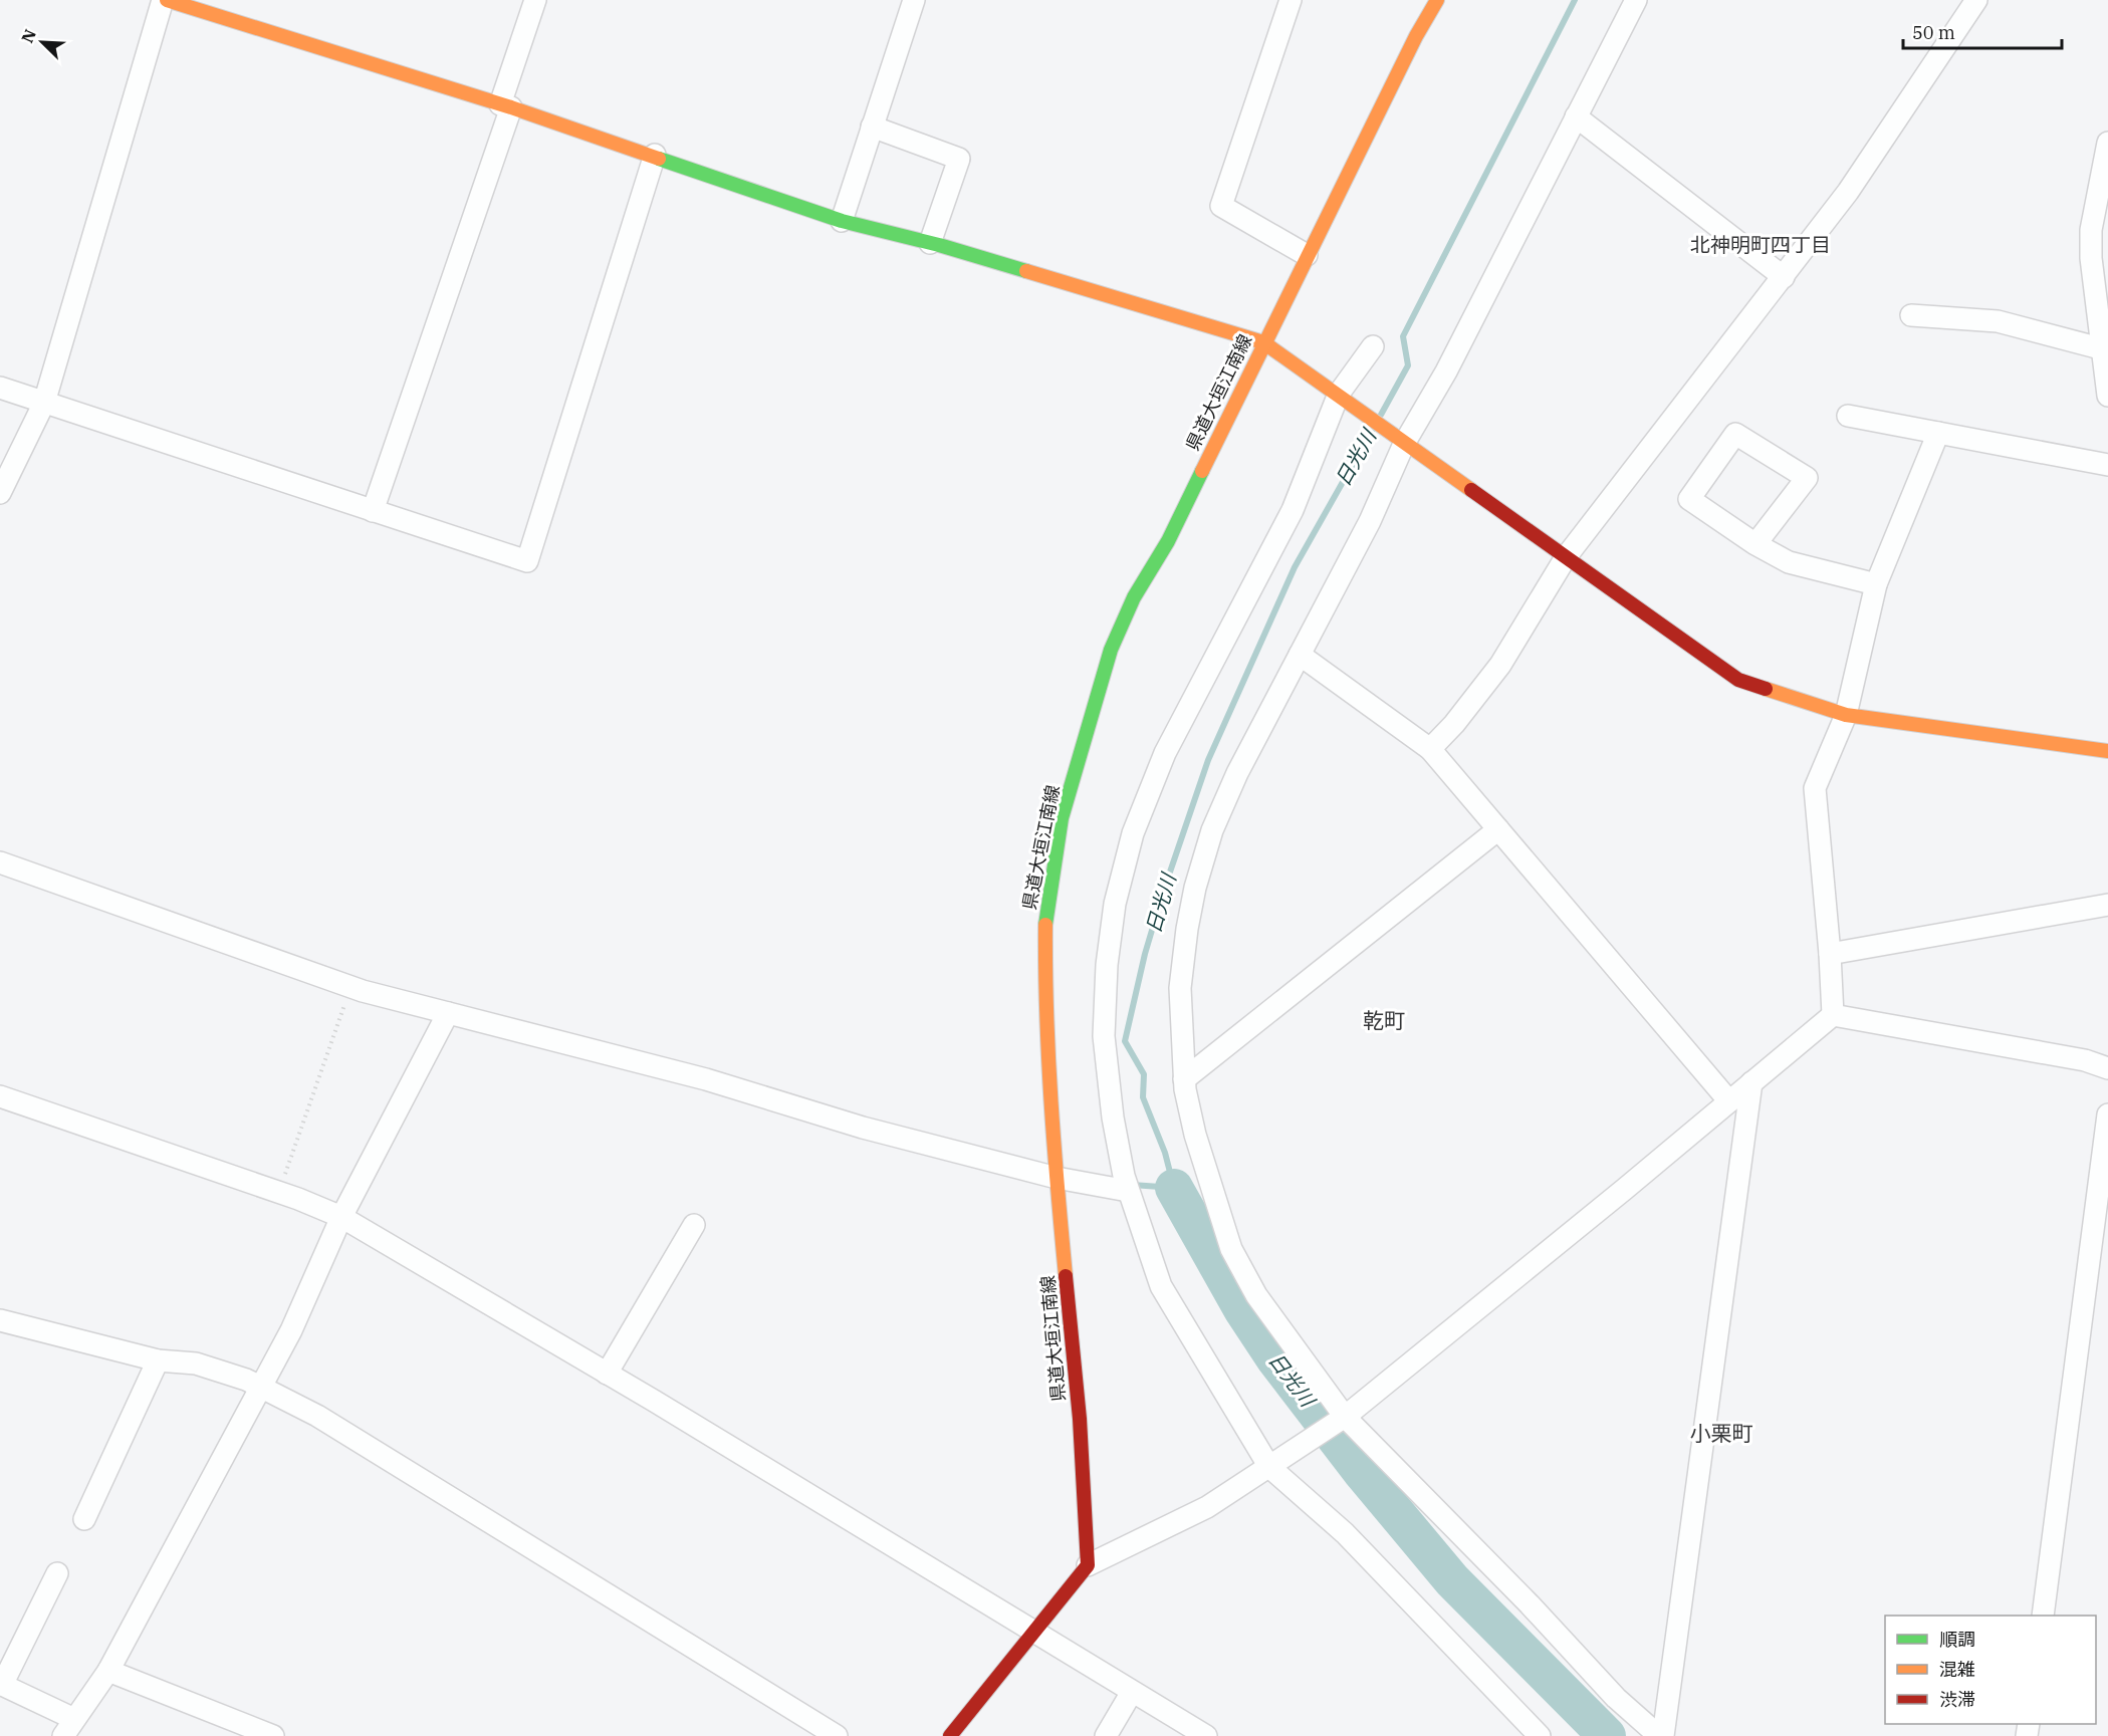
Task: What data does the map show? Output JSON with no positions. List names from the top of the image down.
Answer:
{
  "streets": {
    "street": ["県道大垣江南線"]
  },
  "districts": ["北神明町四丁目", "乾町", "小栗町"],
  "water": ["日光川"],
  "legend": ["順調", "混雑", "渋滞"],
  "scale_bar": "50 m",
  "north": "top left"
}
